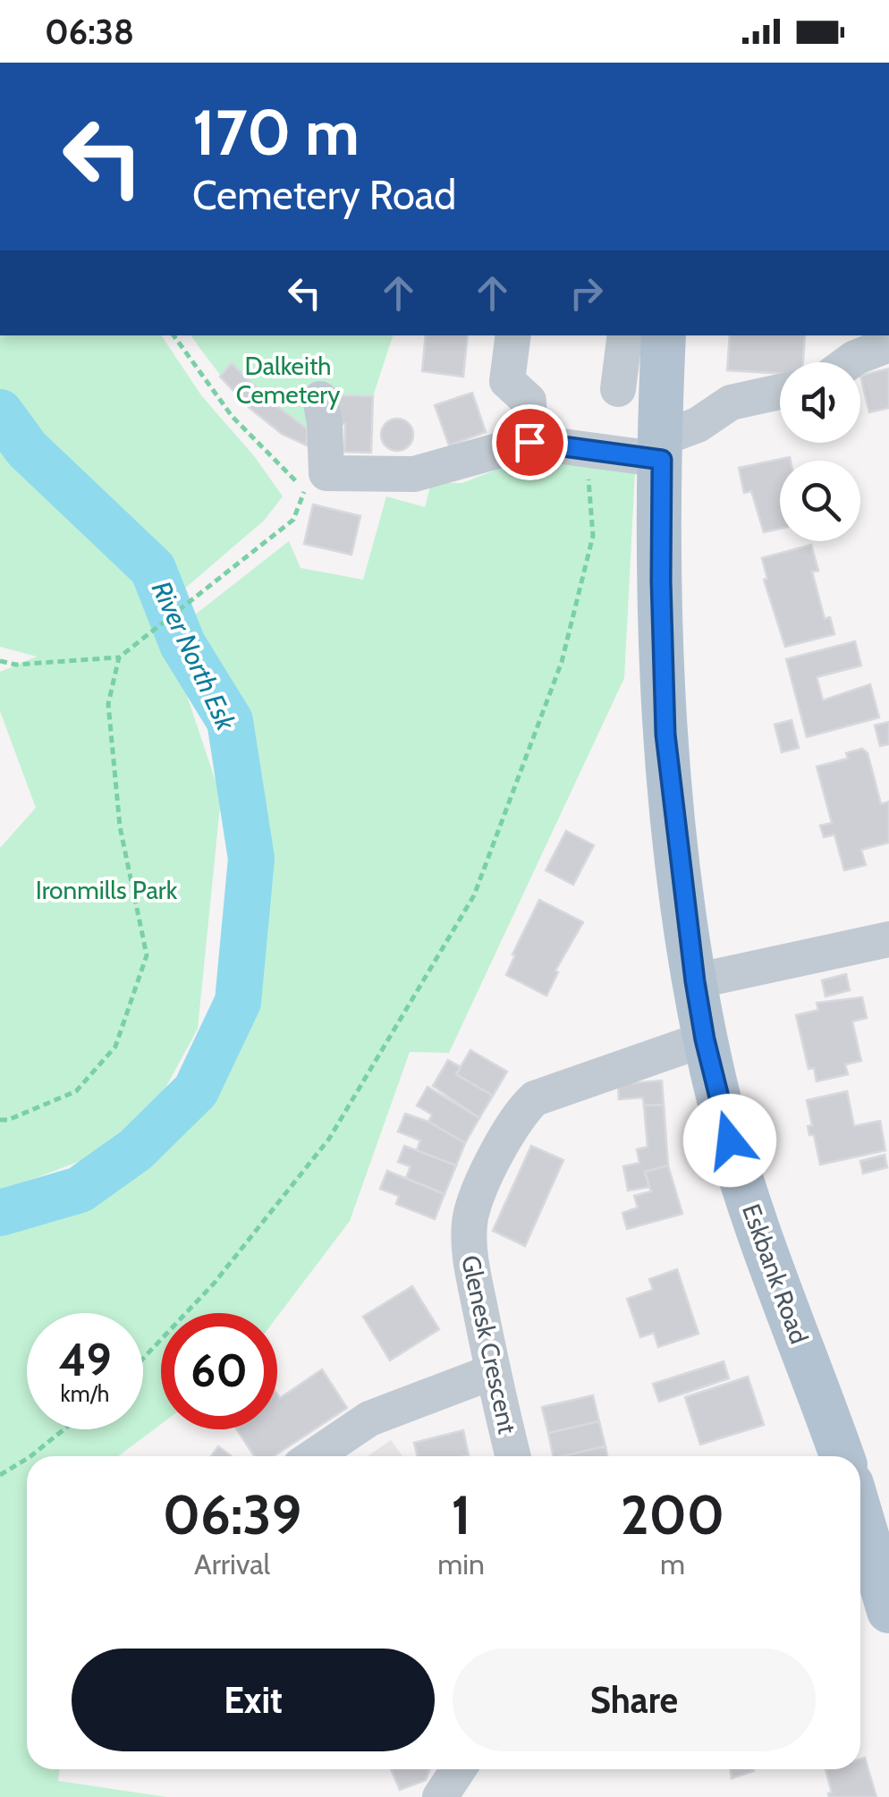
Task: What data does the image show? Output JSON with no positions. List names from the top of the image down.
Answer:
{
  "streets": {
    "main road": ["Eskbank Road"],
    "street": ["Glenesk Crescent"]
  },
  "crossings": [
    ["Eskbank Road", "Glenesk Crescent"]
  ],
  "water": ["River North Esk"],
  "parks": ["Dalkeith Cemetery", "Ironmills Park"],
  "page": {
    "status": "06:38",
    "turn": ["170 m", "Cemetery Road"],
    "speed": "49 km/h",
    "limit": "60",
    "eta": [
      "06:39",
      "Arrival",
      "1",
      "min",
      "200",
      "m"
    ],
    "buttons": ["Exit", "Share"]
  }
}
